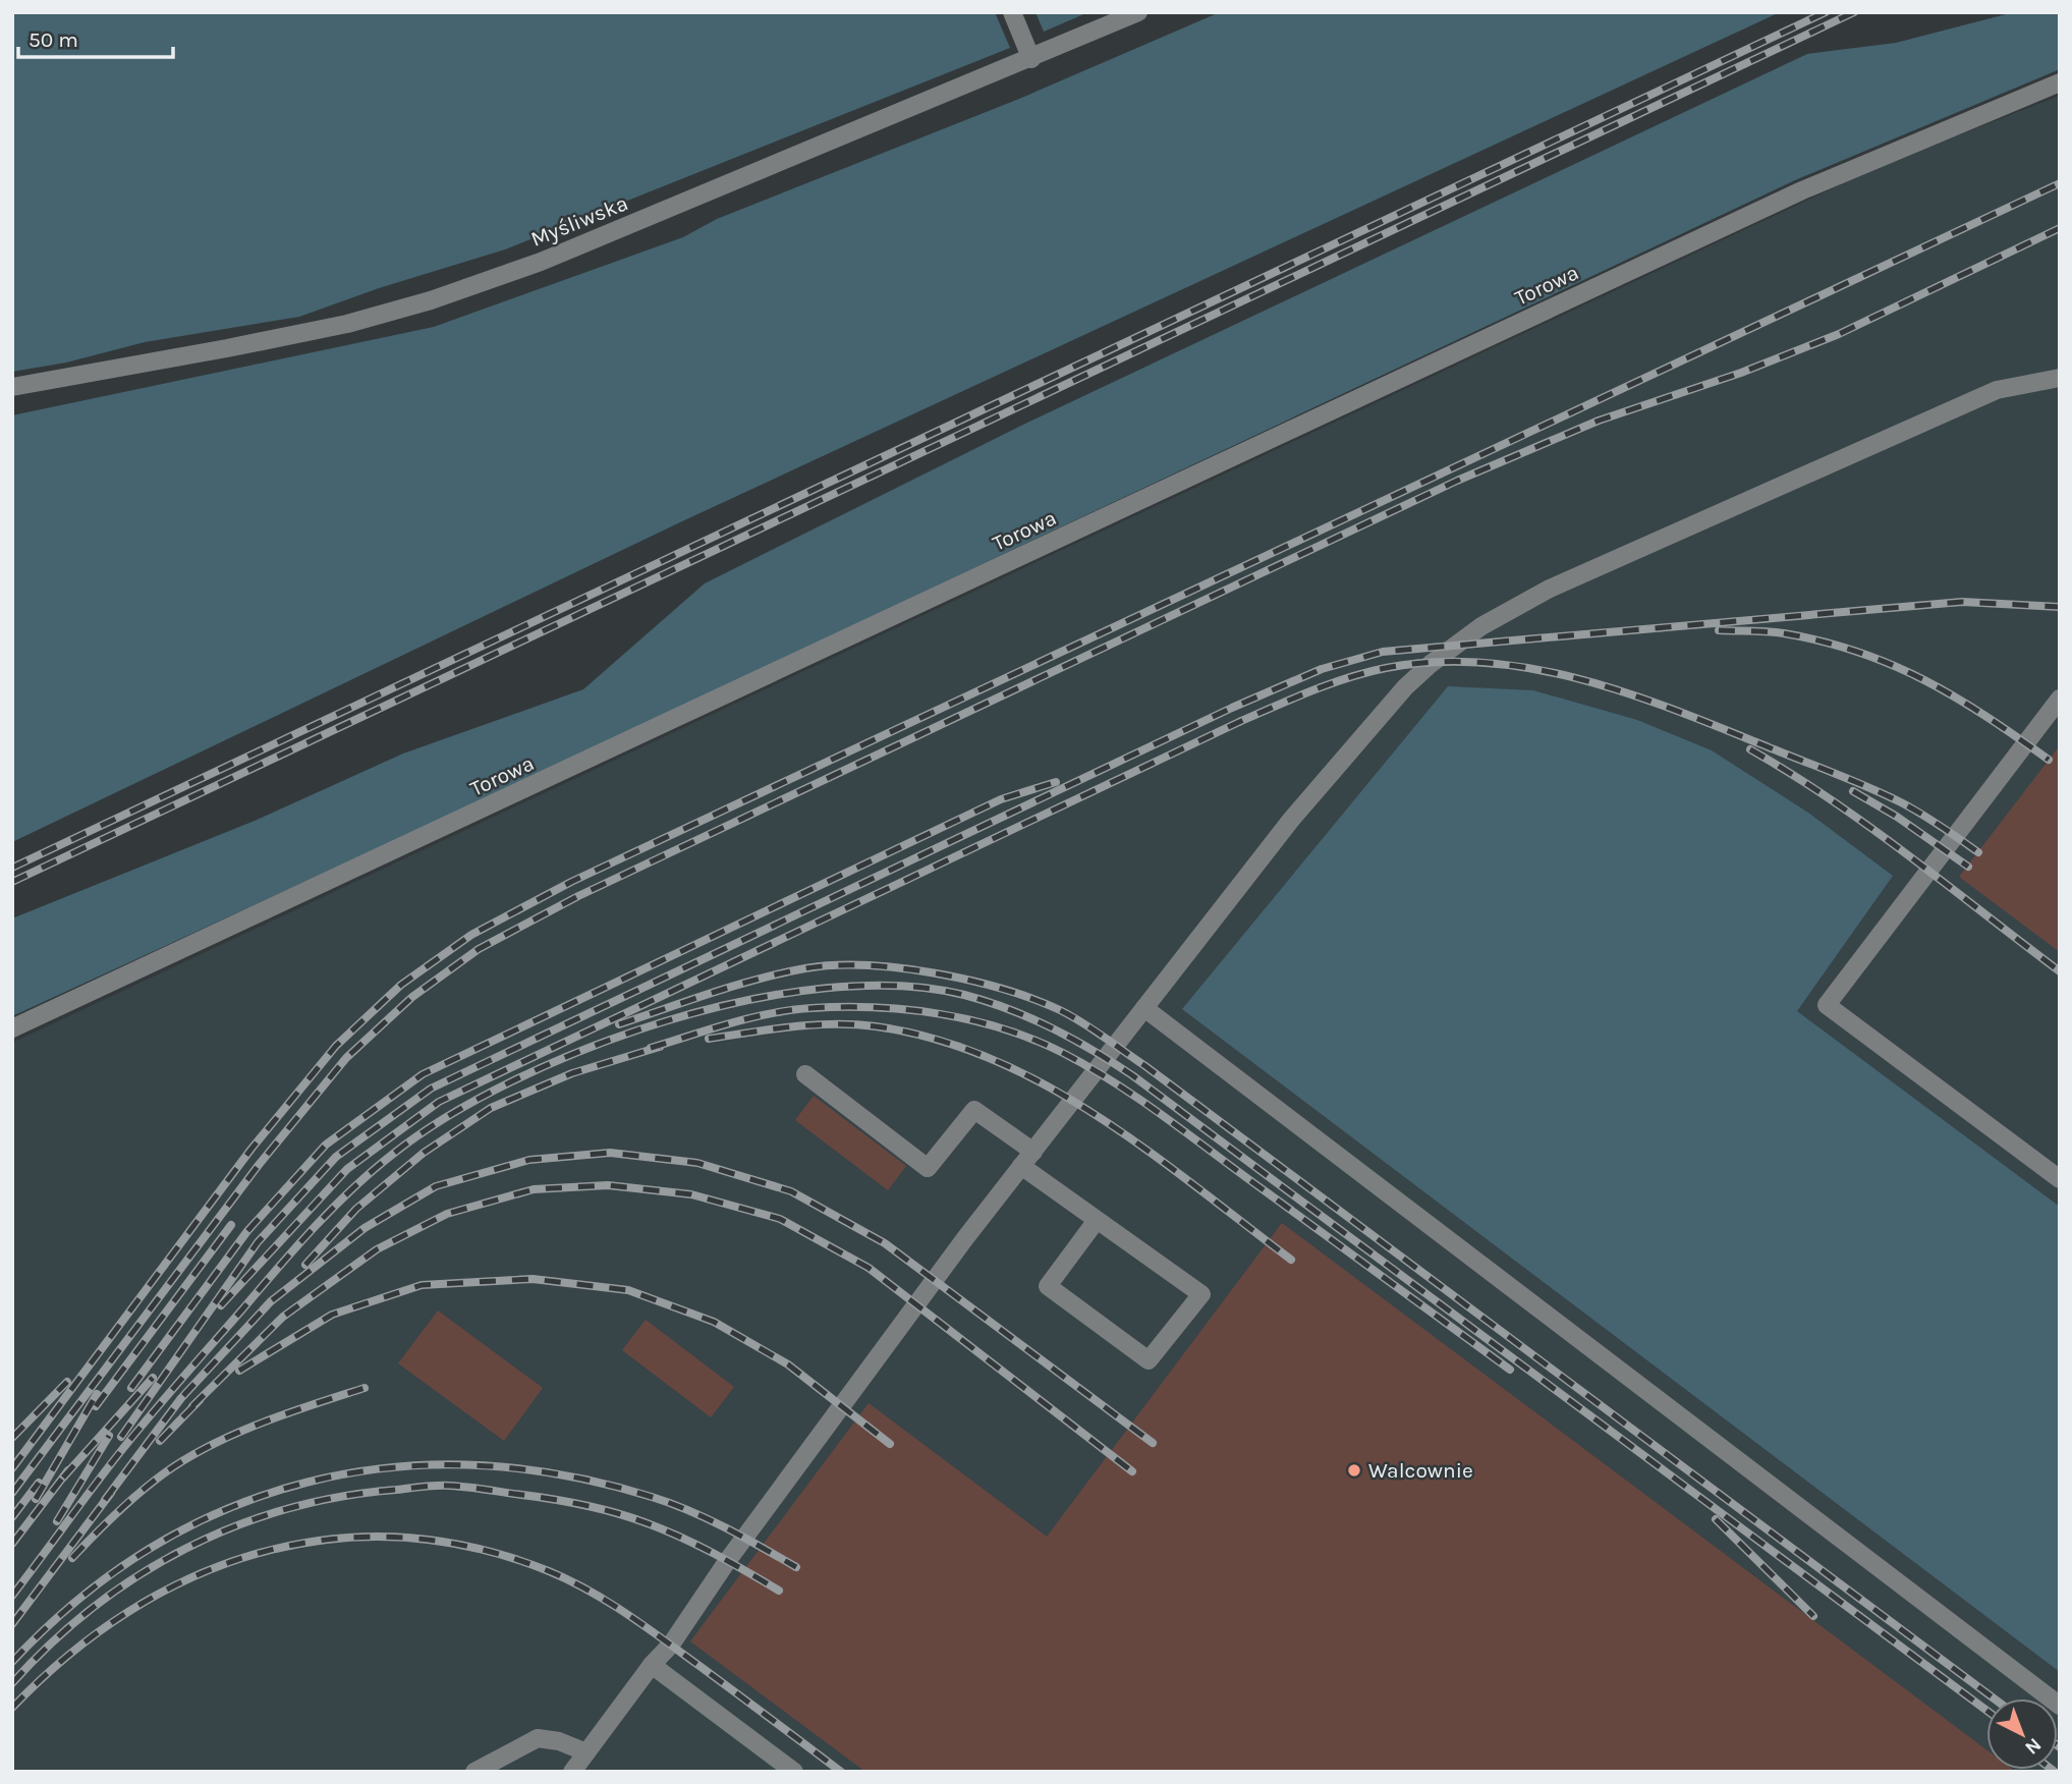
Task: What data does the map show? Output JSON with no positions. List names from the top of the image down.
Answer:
{
  "streets": {
    "street": ["Myśliwska", "Torowa"]
  },
  "places": ["Walcownie"],
  "scale_bar": "50 m",
  "north": "bottom right"
}
